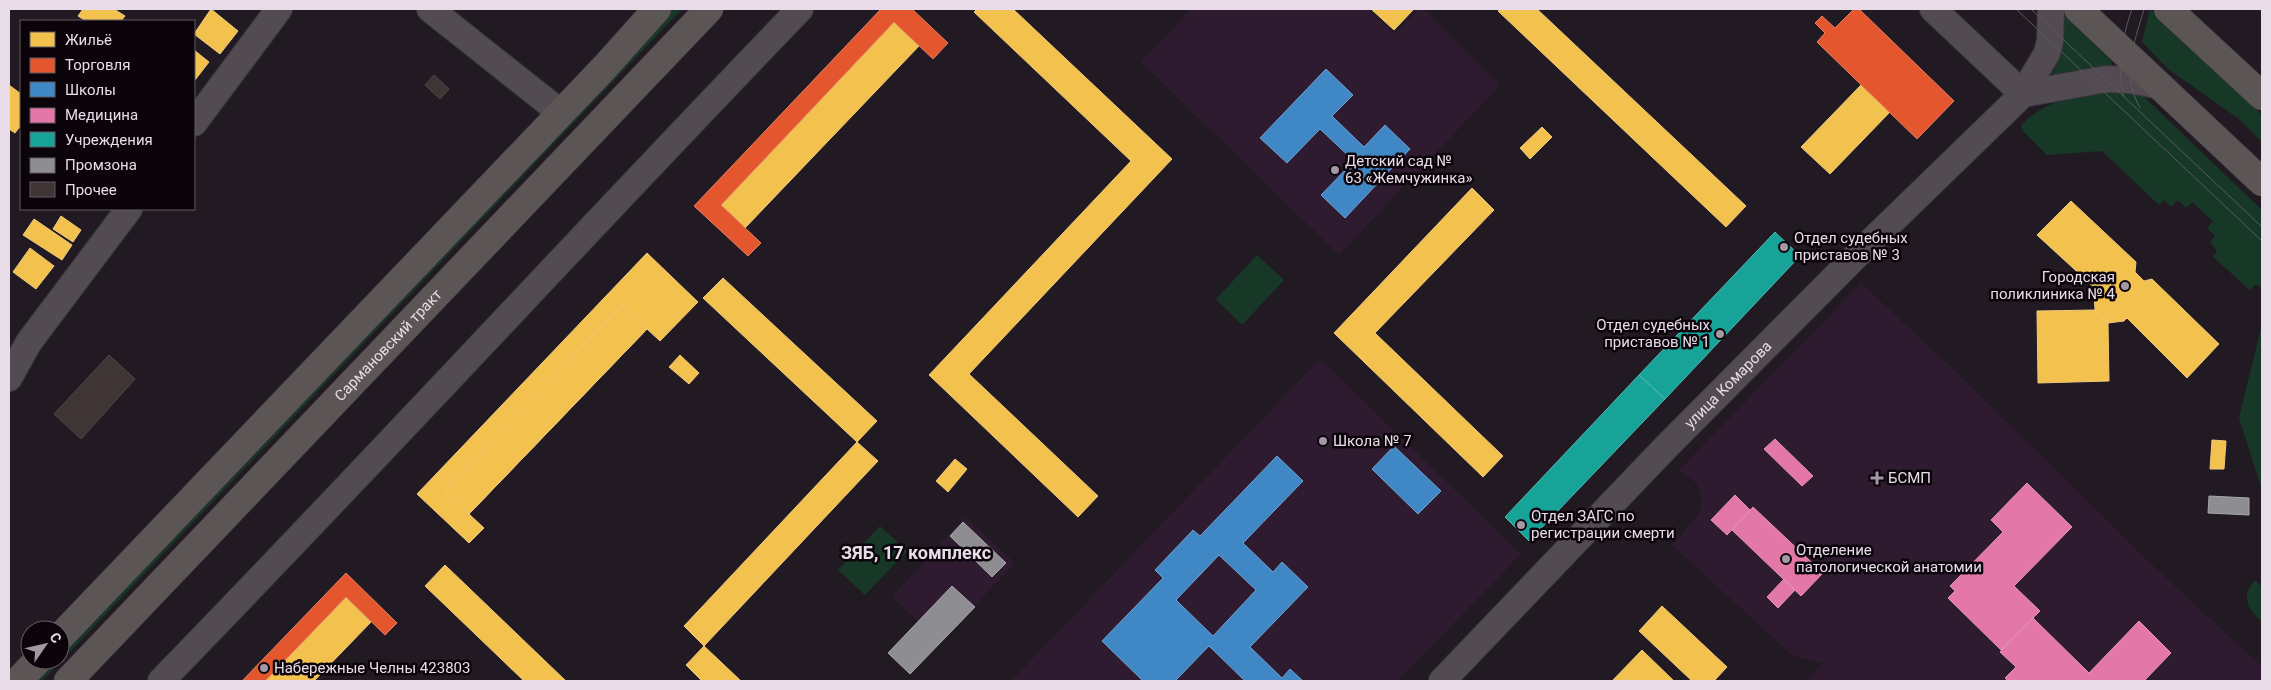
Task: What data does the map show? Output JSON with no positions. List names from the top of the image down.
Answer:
{
  "streets": {
    "main road": ["Сармановский тракт"],
    "street": ["улица Комарова"]
  },
  "districts": ["ЗЯБ, 17 комплекс"],
  "places": {
    "other": [
      "Детский сад № 63 «Жемчужинка»",
      "Отдел судебных приставов № 3",
      "Городская поликлиника № 4",
      "Отдел судебных приставов № 1",
      "Школа № 7",
      "Отдел ЗАГС по регистрации смерти",
      "Отделение патологической анатомии",
      "Набережные Челны 423803"
    ],
    "health": ["БСМП"]
  },
  "legend": [
    "Жильё",
    "Торговля",
    "Школы",
    "Медицина",
    "Учреждения",
    "Промзона",
    "Прочее"
  ],
  "north": "top right"
}
